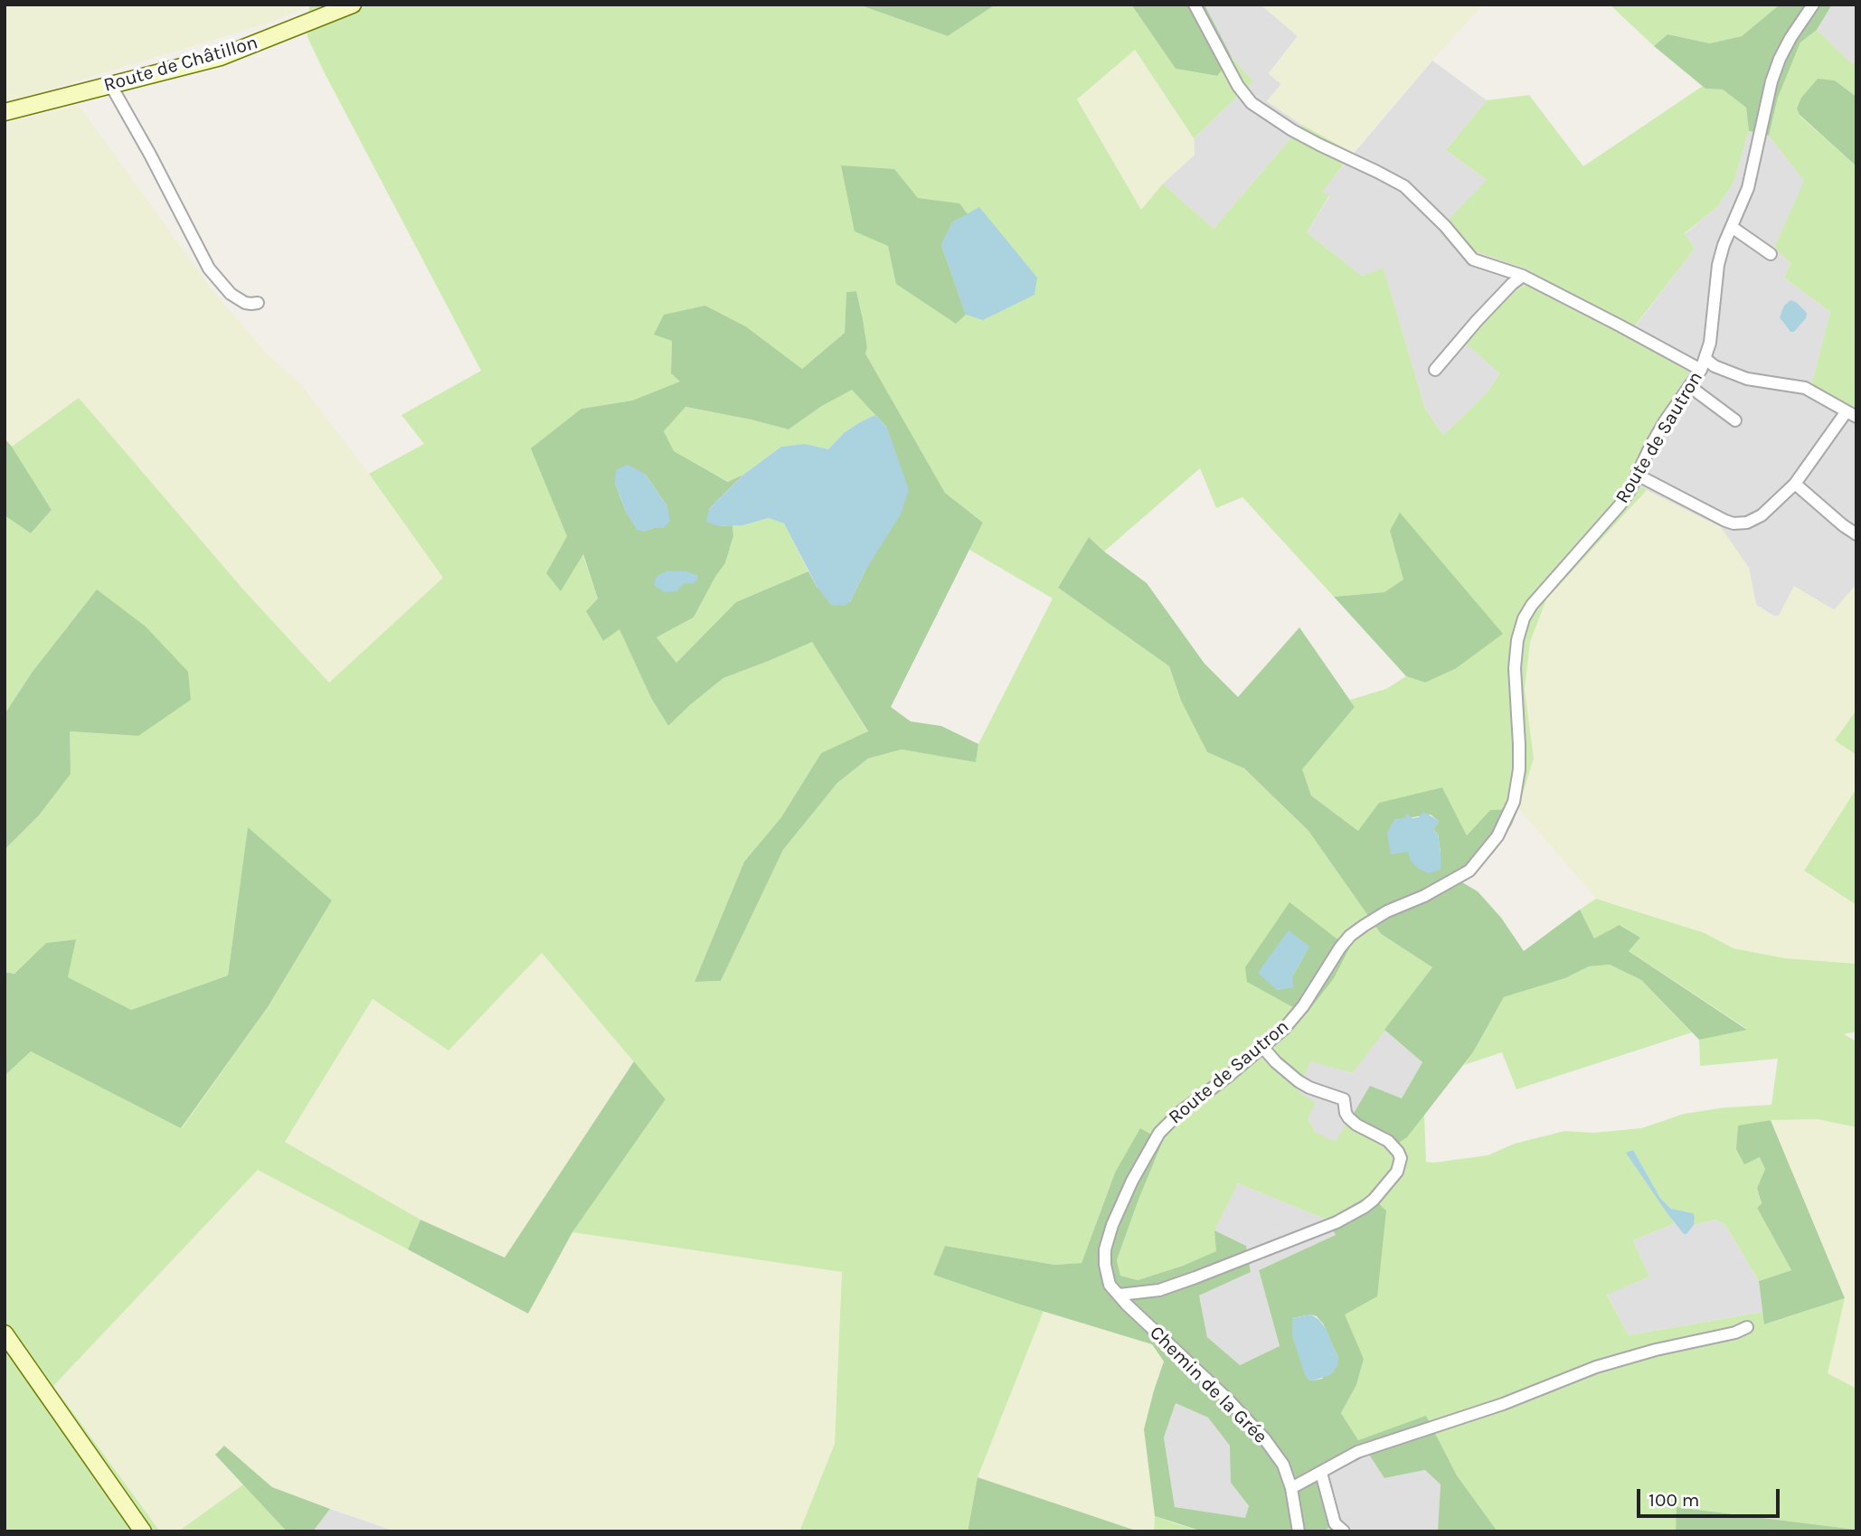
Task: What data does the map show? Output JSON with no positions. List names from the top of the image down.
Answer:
{
  "streets": {
    "main road": ["Route de Châtillon"],
    "street": ["Route de Sautron", "Chemin de la Grée"]
  },
  "crossings": [
    ["Route de Sautron", "Chemin de la Grée"]
  ],
  "scale_bar": "100 m"
}
